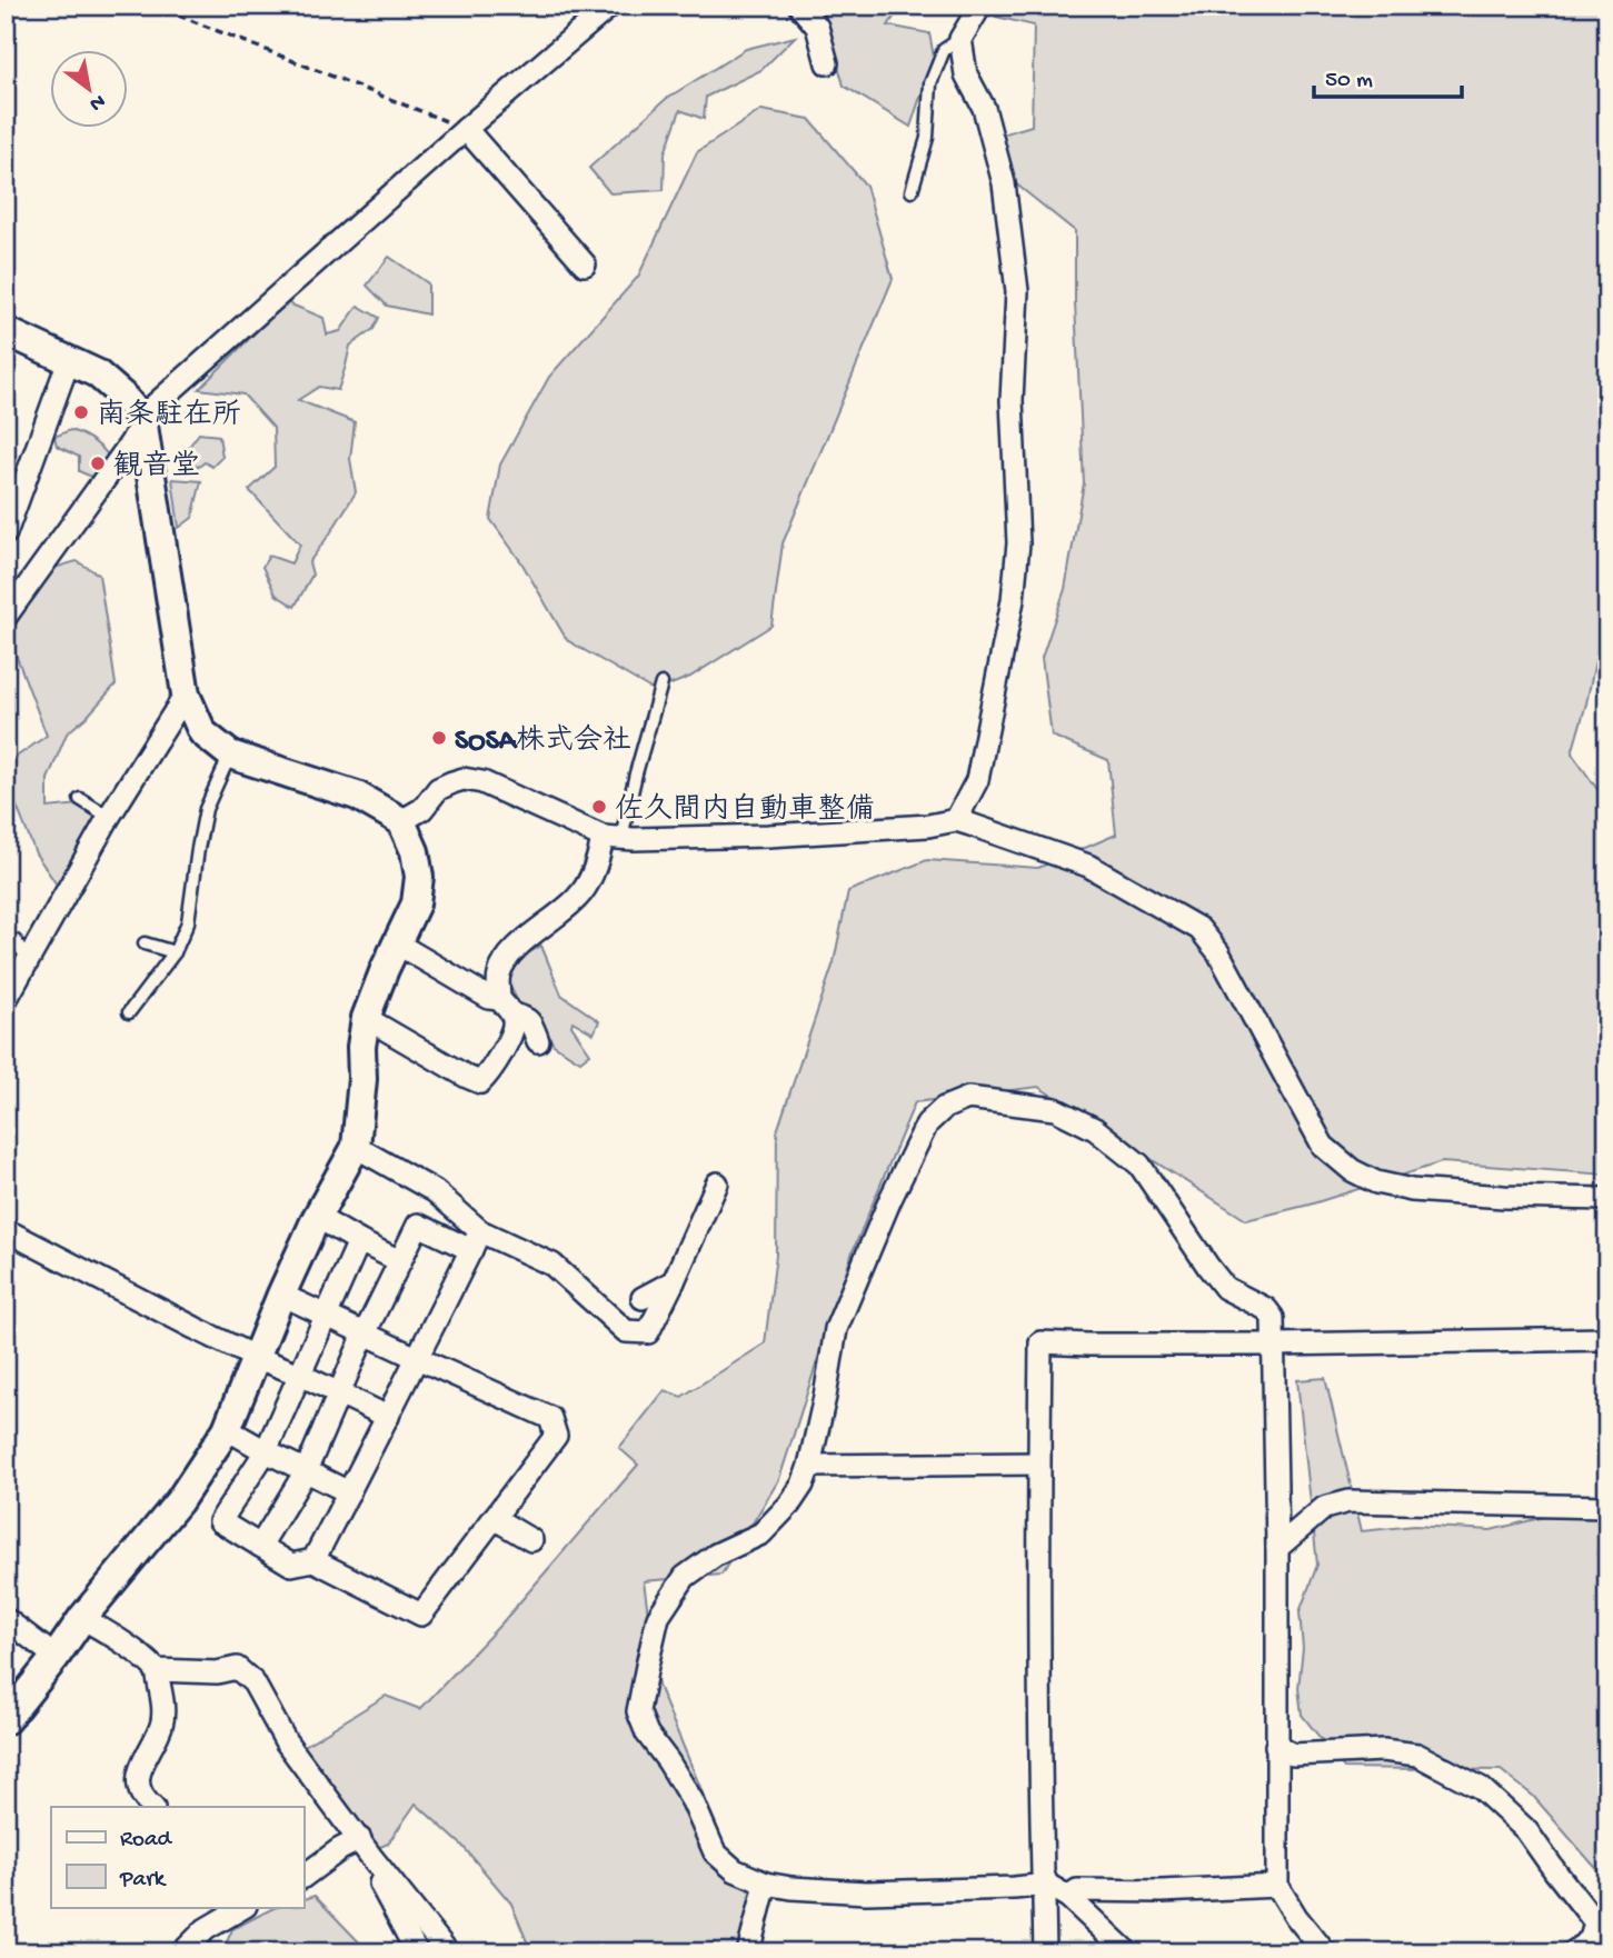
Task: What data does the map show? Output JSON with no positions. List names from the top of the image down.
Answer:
{
  "places": [
    "南条駐在所",
    "観音堂",
    "SOSA株式会社",
    "佐久間内自動車整備"
  ],
  "legend": ["Road", "Park"],
  "scale_bar": "50 m",
  "north": "bottom right"
}
